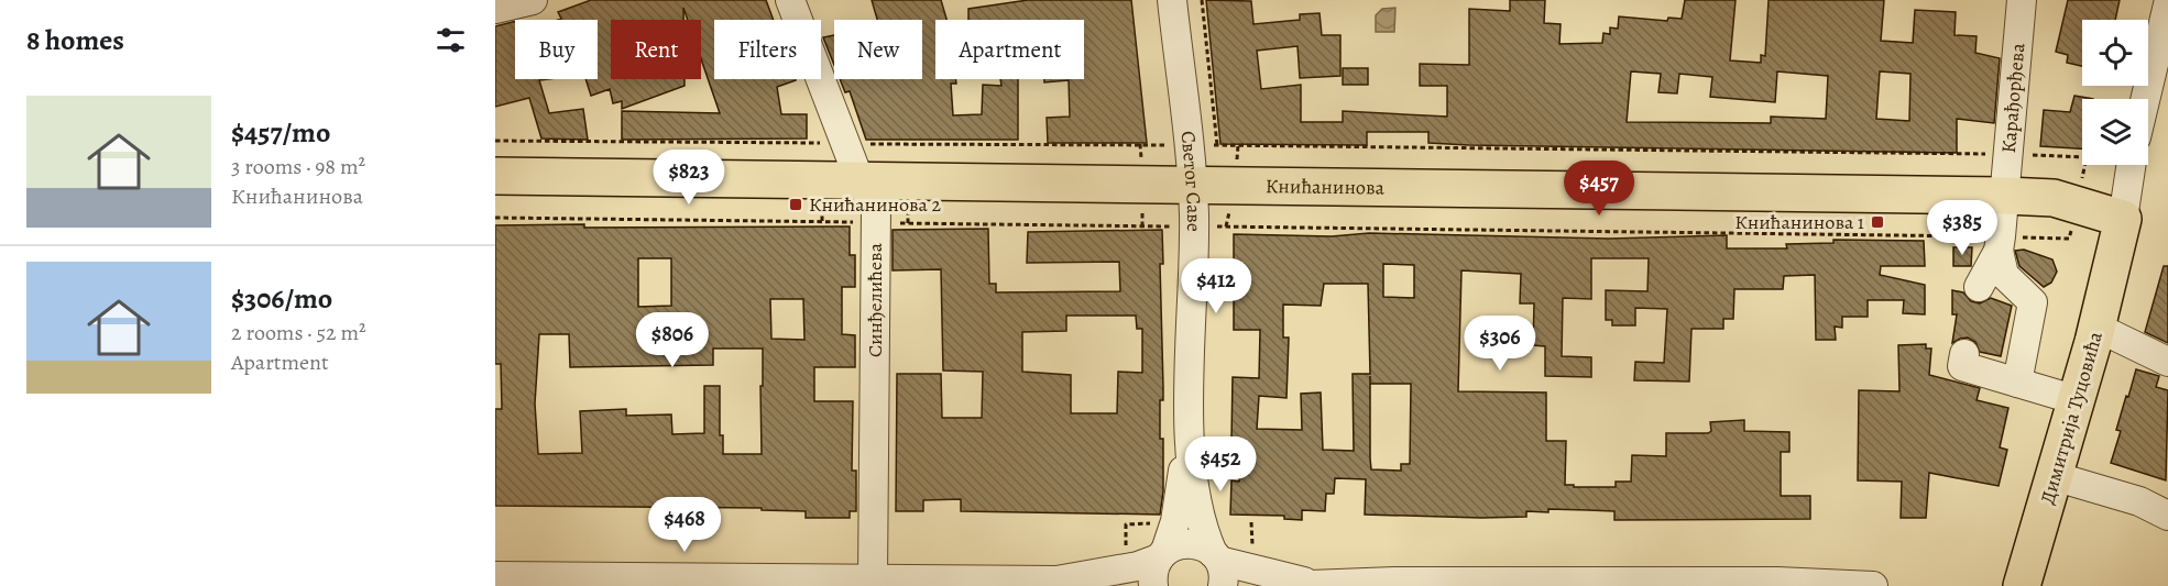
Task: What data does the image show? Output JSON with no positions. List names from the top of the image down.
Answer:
{
  "streets": {
    "main road": ["Книћанинова", "Димитрија Туцовића"],
    "street": ["Карађорђева", "Светог Саве", "Синђелићева"]
  },
  "crossings": [
    ["Карађорђева", "Книћанинова"],
    ["Светог Саве", "Книћанинова"],
    ["Книћанинова", "Синђелићева"],
    ["Книћанинова", "Димитрија Туцовића"]
  ],
  "places": {
    "transit": ["Книћанинова 2", "Книћанинова 1"]
  },
  "page": {
    "heading": "8 homes",
    "chip": [
      "Buy",
      "Rent",
      "Filters",
      "New",
      "Apartment"
    ],
    "list": [
      {
        "name": "$457/mo",
        "note": "3 rooms · 98 m² · Книћанинова"
      },
      {
        "name": "$306/mo",
        "note": "2 rooms · 52 m² · Apartment"
      }
    ],
    "price": [
      "$823",
      "$457",
      "$385",
      "$412",
      "$806",
      "$306",
      "$452",
      "$468"
    ]
  }
}
